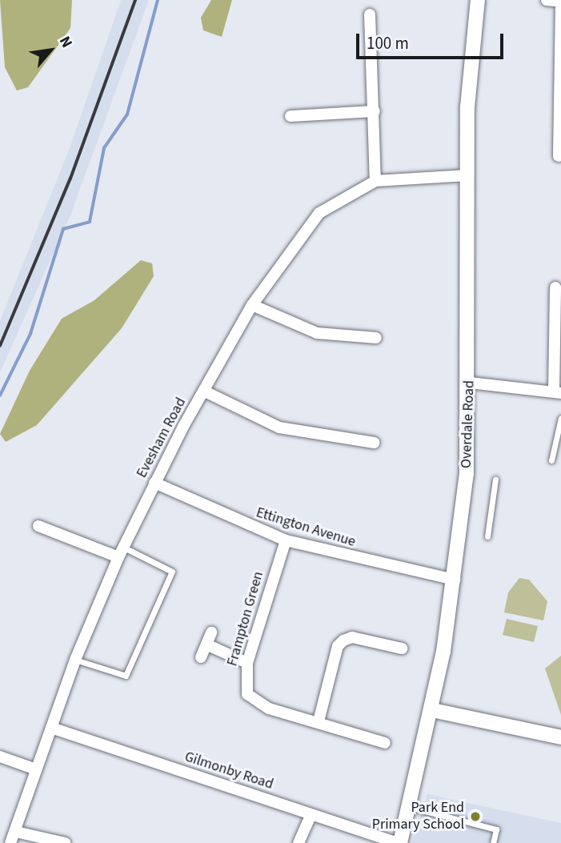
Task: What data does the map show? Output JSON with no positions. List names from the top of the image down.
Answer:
{
  "streets": {
    "street": [
      "Overdale Road",
      "Evesham Road",
      "Ettington Avenue",
      "Frampton Green",
      "Gilmonby Road"
    ]
  },
  "crossings": [
    ["Overdale Road", "Evesham Road"],
    ["Overdale Road", "Ettington Avenue"],
    ["Overdale Road", "Gilmonby Road"],
    ["Evesham Road", "Ettington Avenue"],
    ["Evesham Road", "Gilmonby Road"],
    ["Ettington Avenue", "Frampton Green"]
  ],
  "places": ["Park End Primary School"],
  "scale_bar": "100 m",
  "north": "top right"
}
